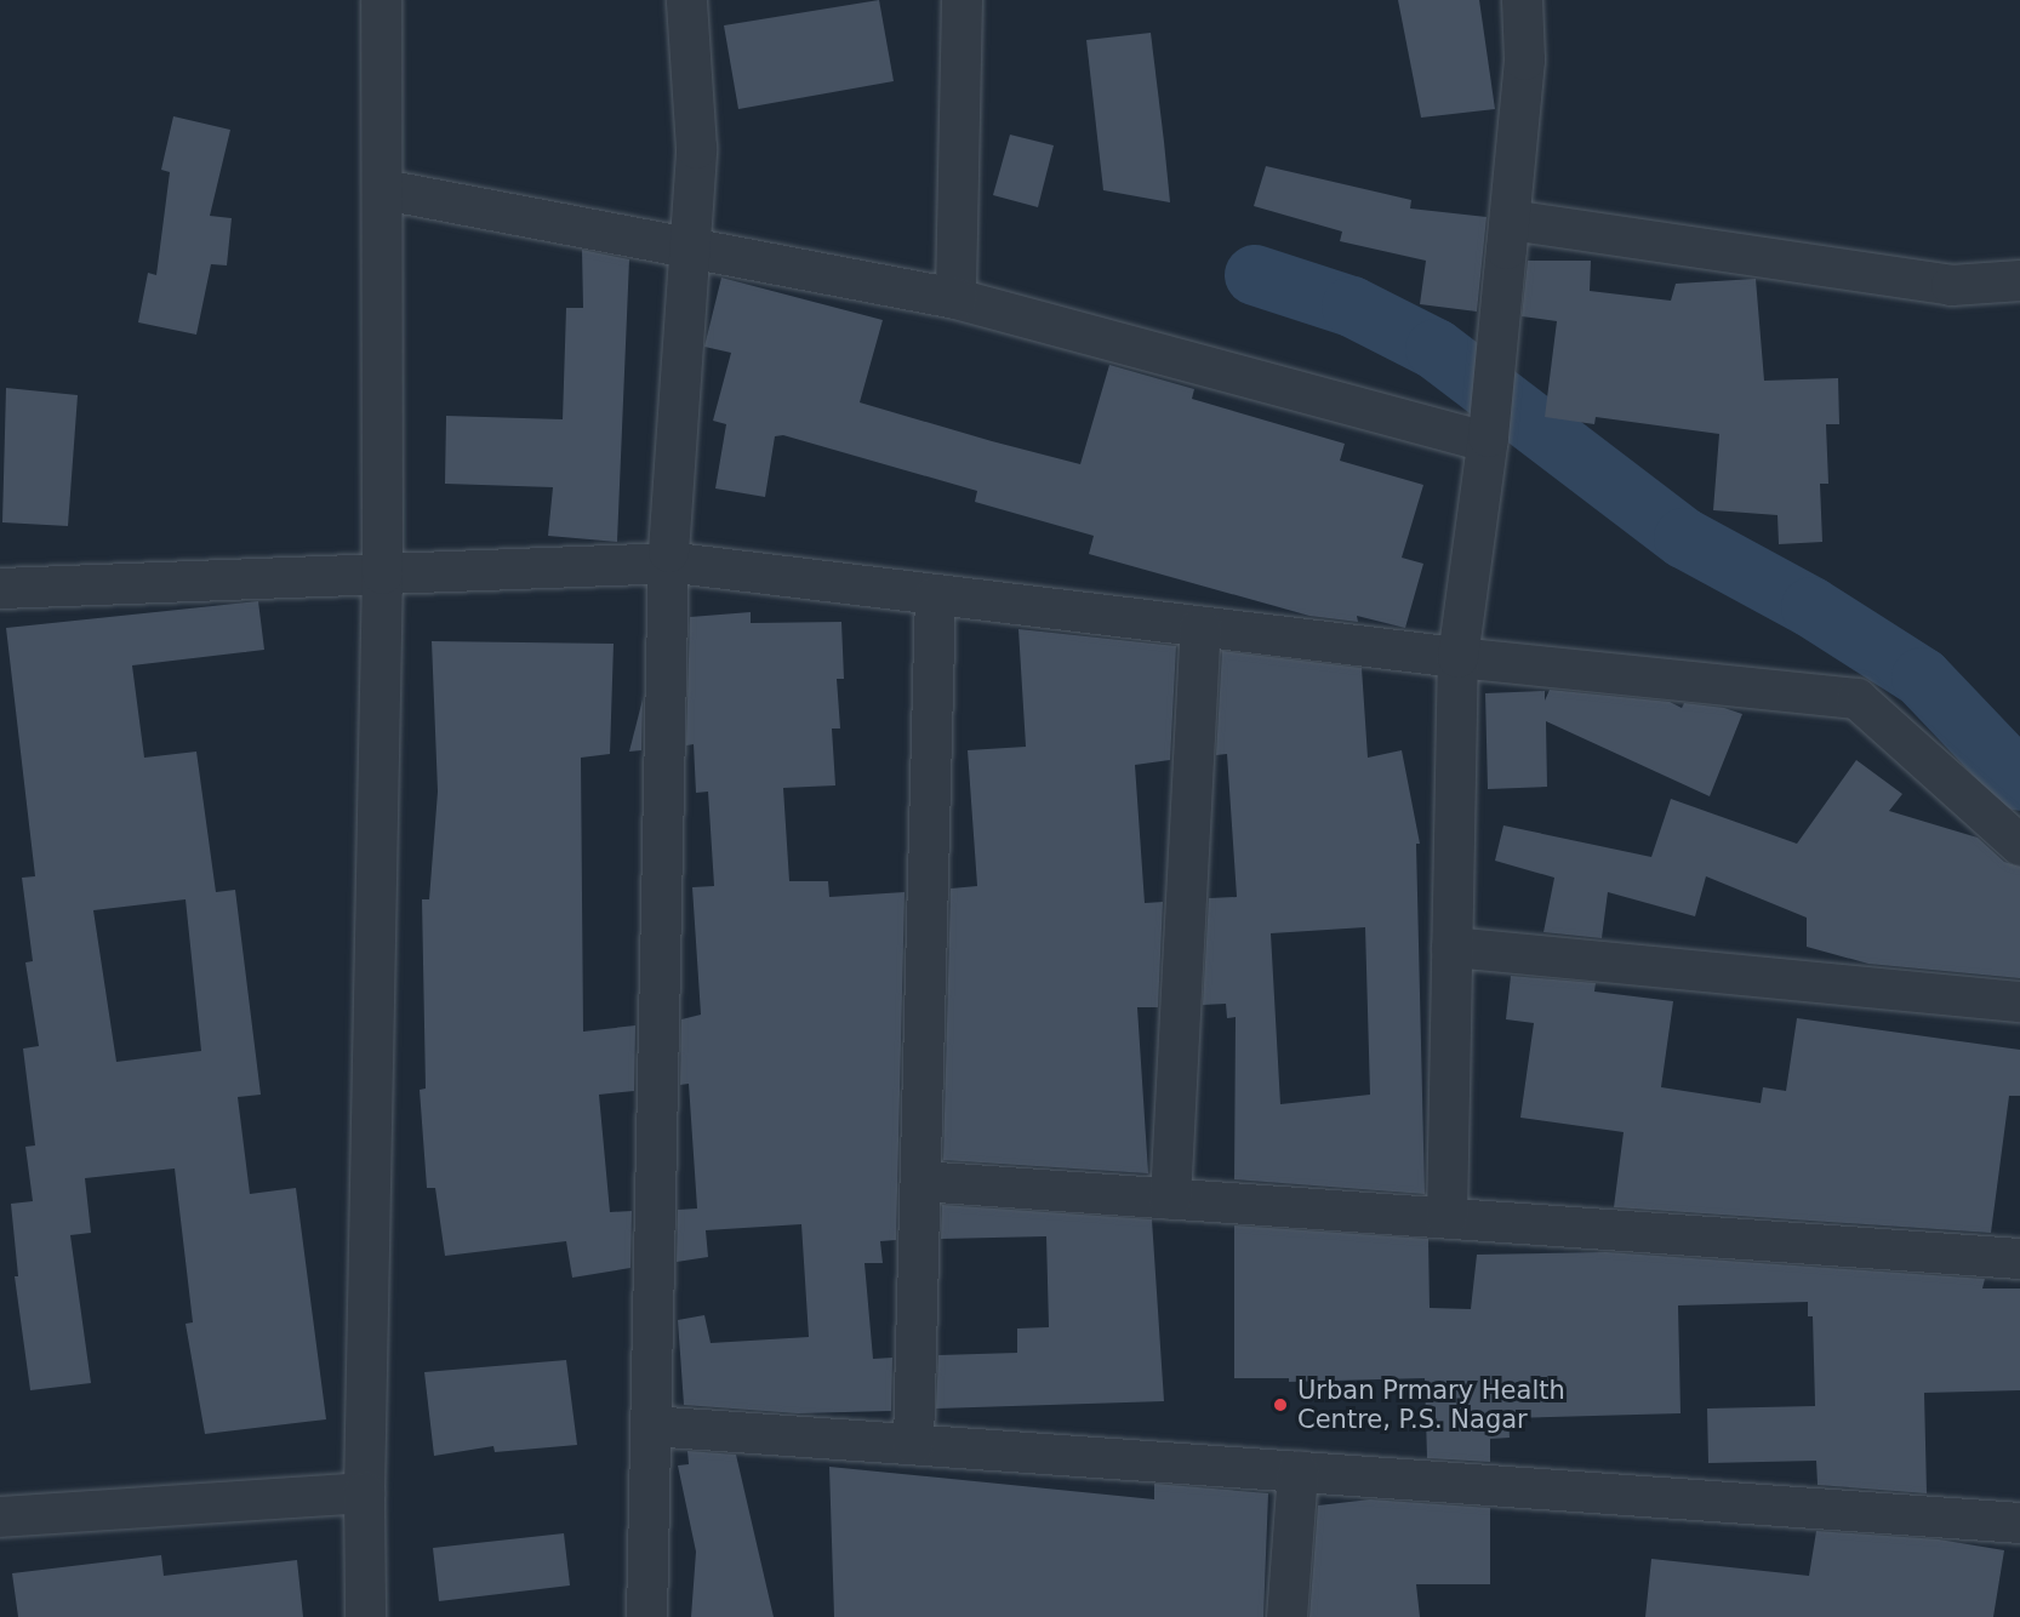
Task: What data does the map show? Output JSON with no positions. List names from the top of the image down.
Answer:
{
  "places": ["Urban Prmary Health Centre, P.S. Nagar"]
}
